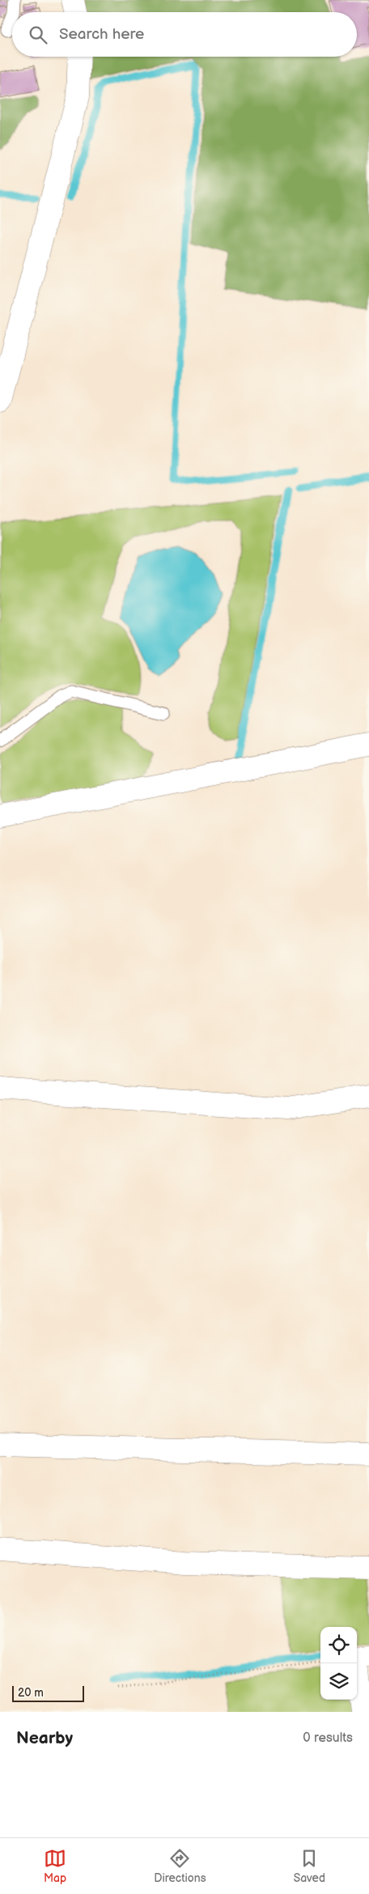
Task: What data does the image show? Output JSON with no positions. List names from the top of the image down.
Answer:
{
  "scale_bar": "20 m",
  "page": {
    "search": "Search here",
    "scale": "20 m",
    "heading": ["Nearby", "0 results"],
    "nav": ["Map", "Directions", "Saved"]
  }
}
